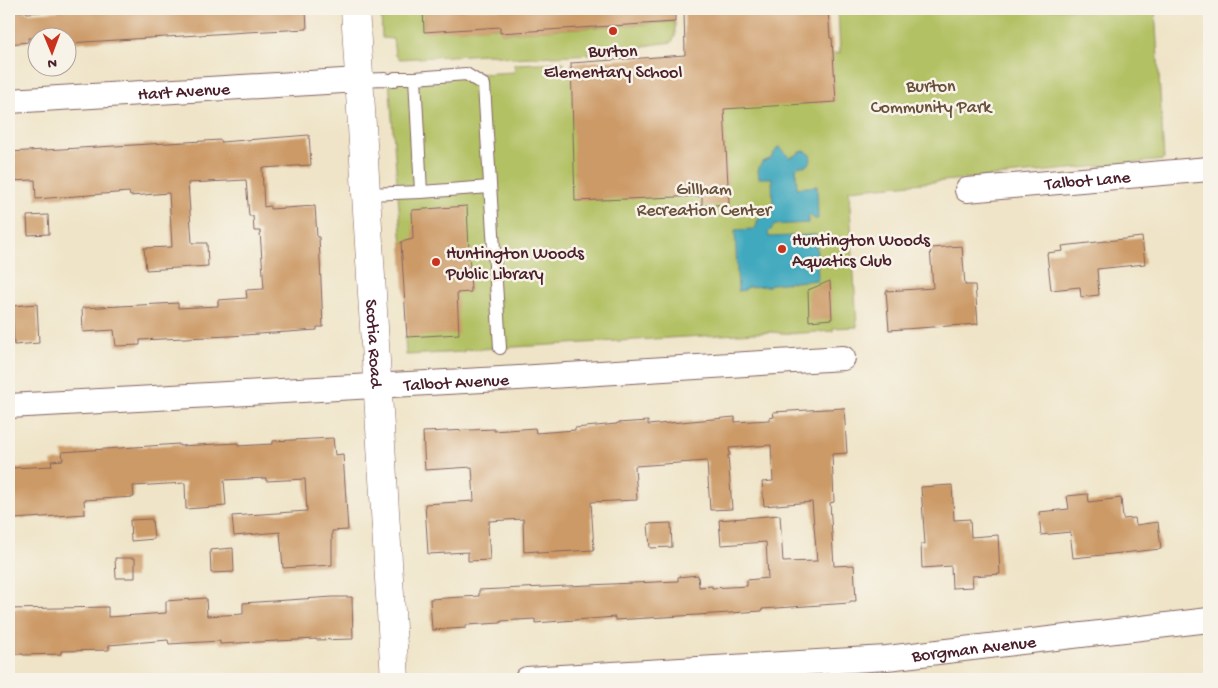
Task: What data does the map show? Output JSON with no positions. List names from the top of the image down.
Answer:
{
  "streets": {
    "street": [
      "Hart Avenue",
      "Talbot Lane",
      "Scotia Road",
      "Talbot Avenue",
      "Borgman Avenue"
    ]
  },
  "crossings": [
    ["Hart Avenue", "Scotia Road"],
    ["Scotia Road", "Talbot Avenue"]
  ],
  "parks": ["Burton Community Park", "Gillham Recreation Center"],
  "places": ["Burton Elementary School", "Huntington Woods Aquatics Club", "Huntington Woods Public Library"],
  "north": "bottom"
}
